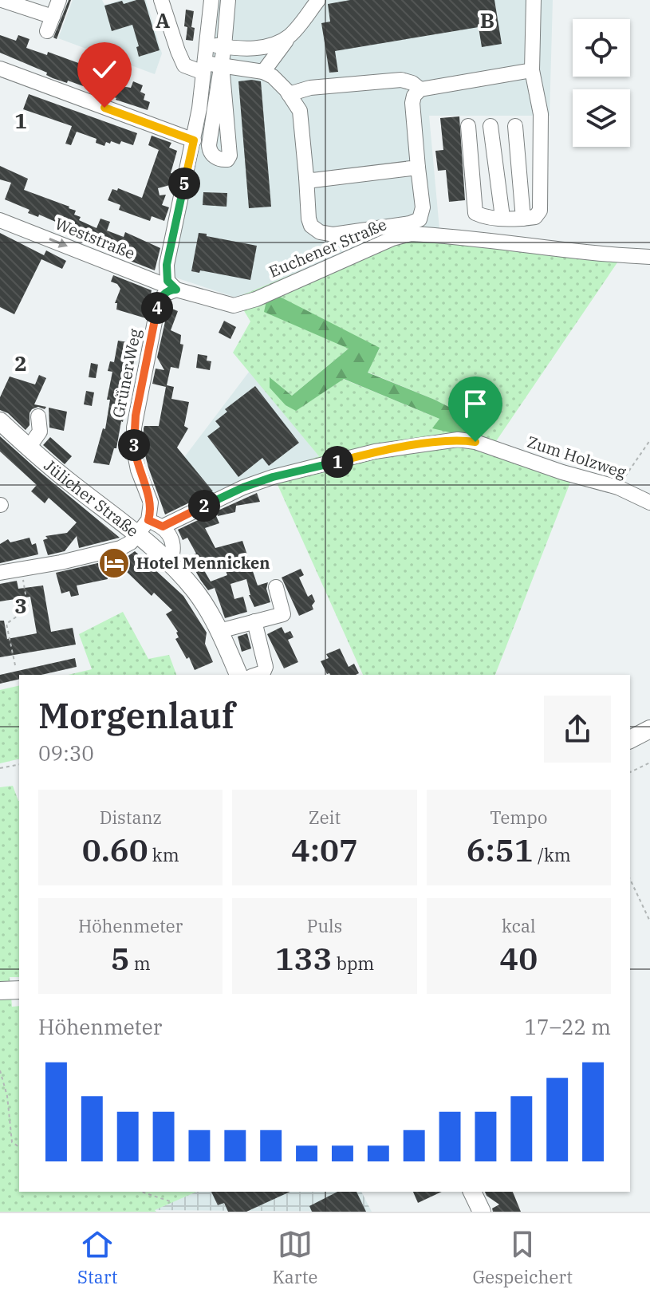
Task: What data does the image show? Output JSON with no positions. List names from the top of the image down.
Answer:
{
  "streets": {
    "main road": ["Jülicher Straße"],
    "street": [
      "Weststraße",
      "Euchener Straße",
      "Grüner Weg",
      "Zum Holzweg"
    ]
  },
  "crossings": [
    ["Weststraße", "Euchener Straße"],
    ["Weststraße", "Grüner Weg"],
    ["Euchener Straße", "Grüner Weg"]
  ],
  "one_way": ["Weststraße"],
  "places": {
    "hotel": ["Hotel Mennicken"]
  },
  "page": {
    "pins": [
      "5",
      "4",
      "3",
      "1",
      "2"
    ],
    "heading": ["Morgenlauf", "09:30"],
    "stats": [
      ["Distanz", "0.60 km"],
      ["Zeit", "4:07"],
      ["Tempo", "6:51 /km"],
      ["Höhenmeter", "5 m"],
      ["Puls", "133 bpm"],
      ["kcal", "40"]
    ],
    "chart": ["Höhenmeter", "17–22 m"],
    "tabs": ["Start", "Karte", "Gespeichert"]
  },
  "grid": {
    "columns": ["A", "B"],
    "rows": ["1", "2", "3"]
  }
}
